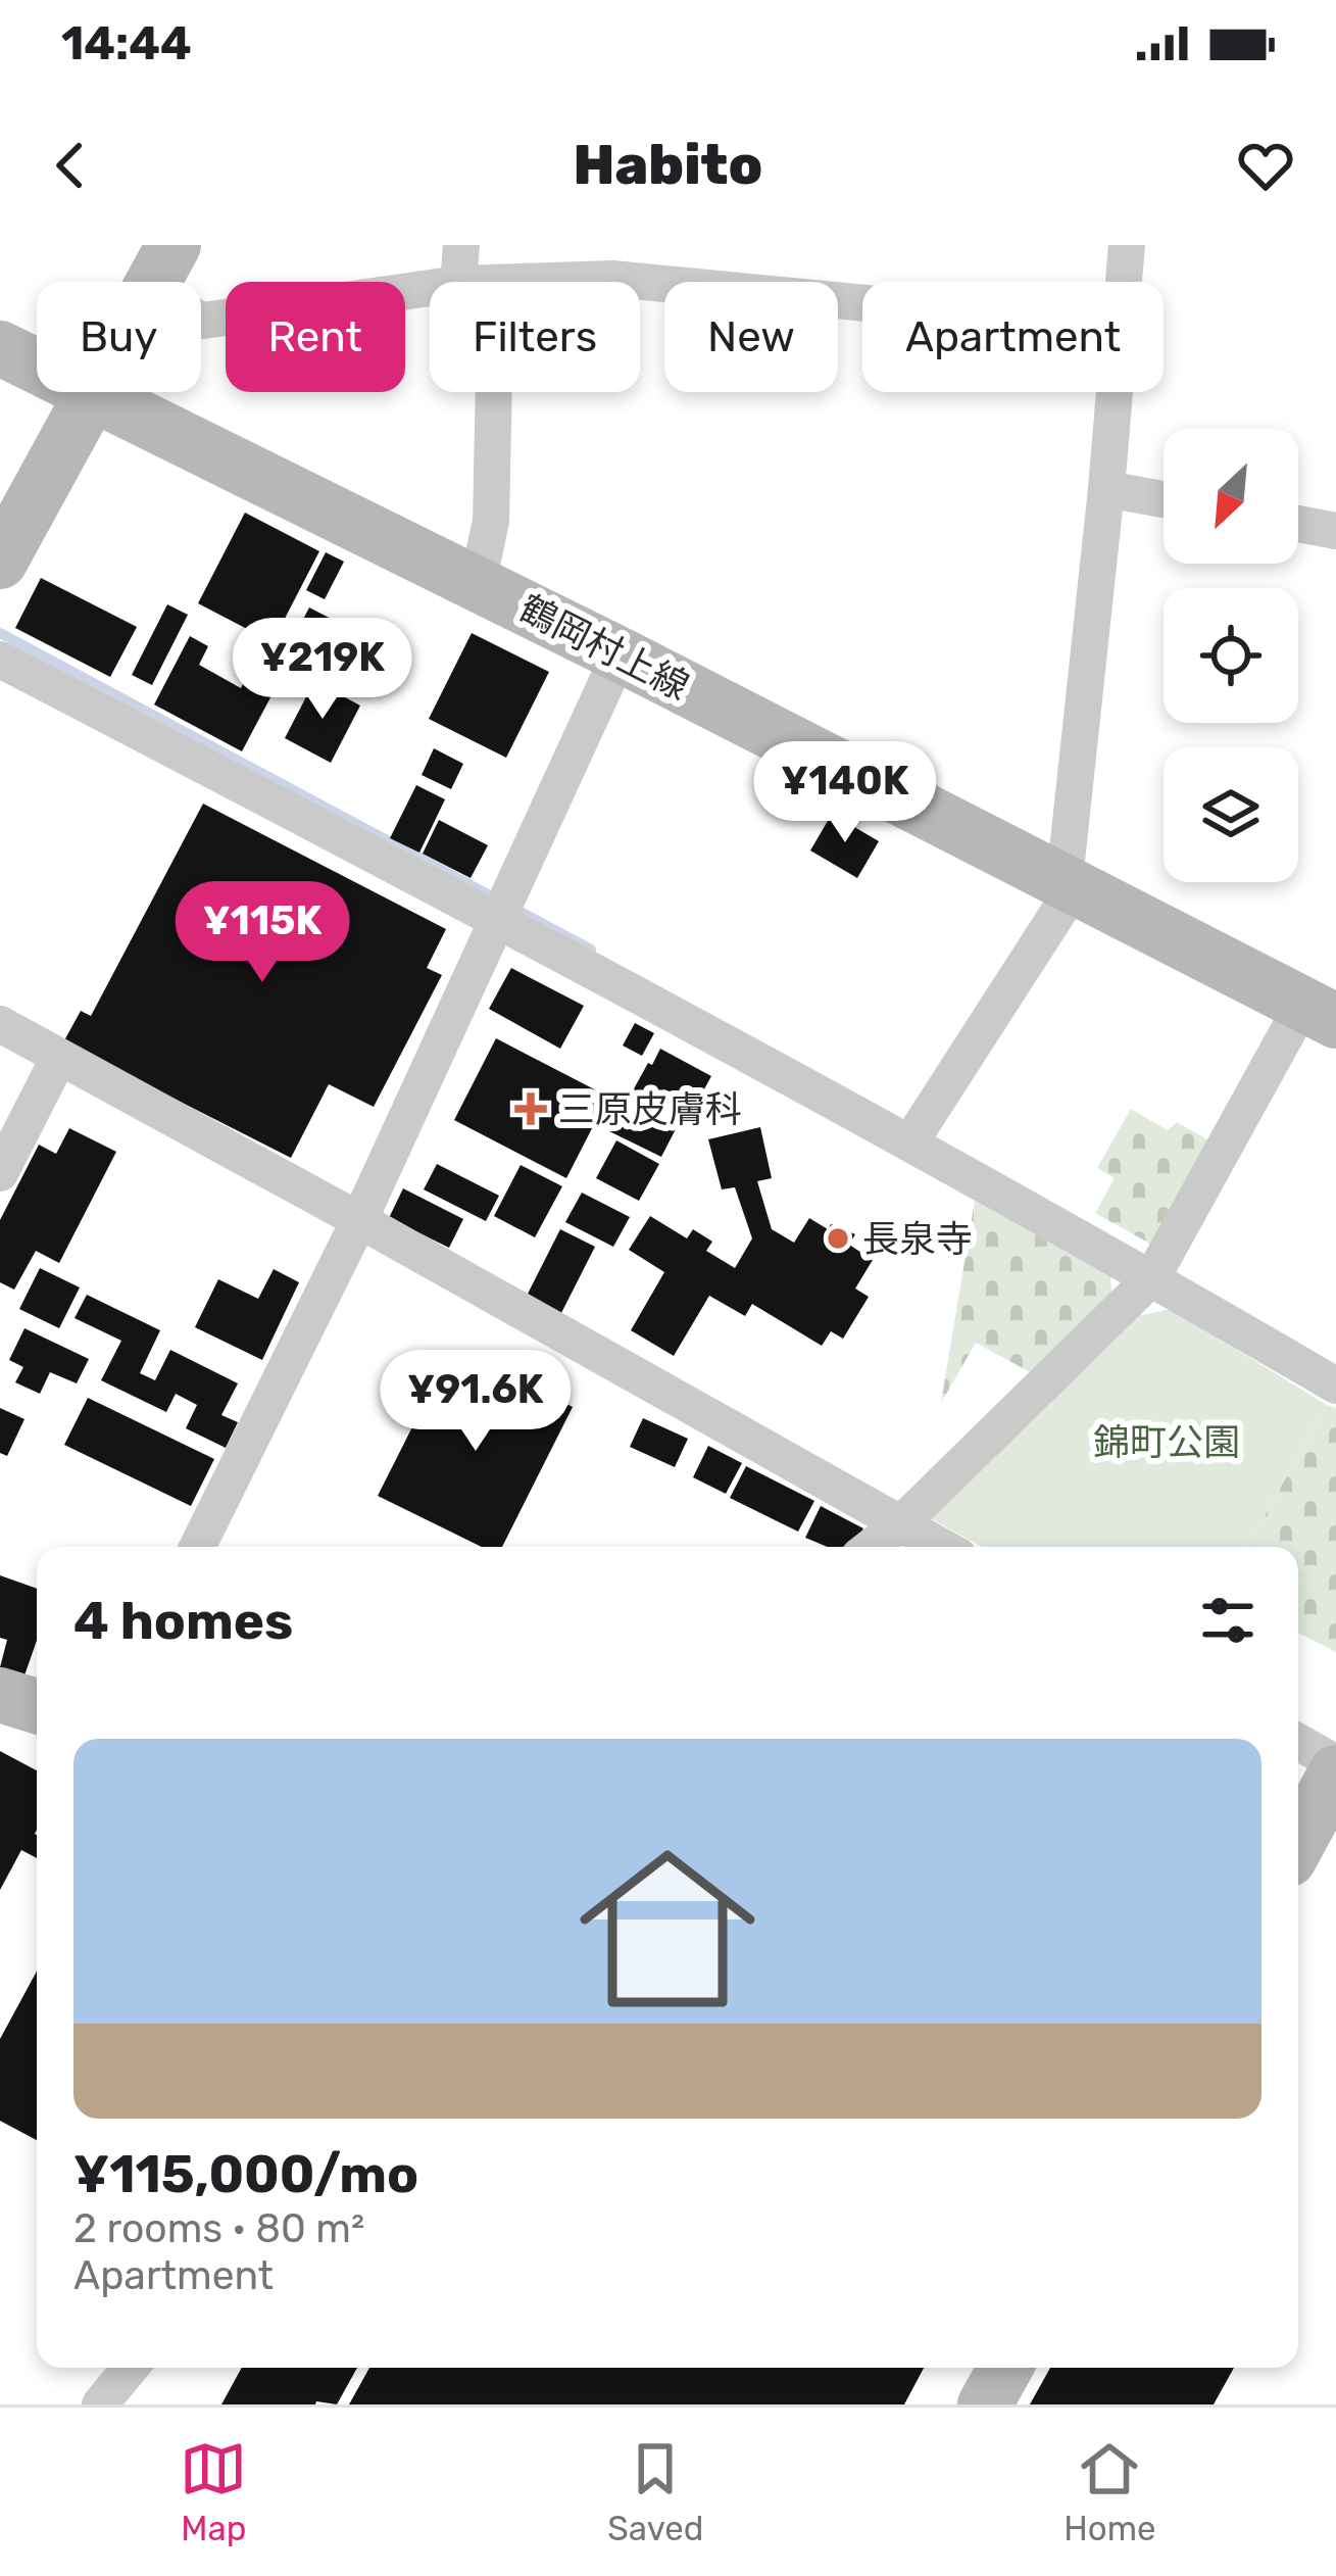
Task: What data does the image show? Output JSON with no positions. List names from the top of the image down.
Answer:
{
  "streets": {
    "main road": ["鶴岡村上線"]
  },
  "parks": ["錦町公園"],
  "places": {
    "health": ["三原皮膚科"],
    "other": ["長泉寺"]
  },
  "north": "bottom left",
  "page": {
    "status": "14:44",
    "header": "Habito",
    "chip": [
      "Buy",
      "Rent",
      "Filters",
      "New",
      "Apartment"
    ],
    "price": [
      "¥219K",
      "¥140K",
      "¥115K",
      "¥91.6K"
    ],
    "heading": "4 homes",
    "list": [
      {
        "name": "¥115,000/mo",
        "note": "2 rooms · 80 m² · Apartment"
      }
    ],
    "tabs": ["Map", "Saved", "Home"]
  }
}
